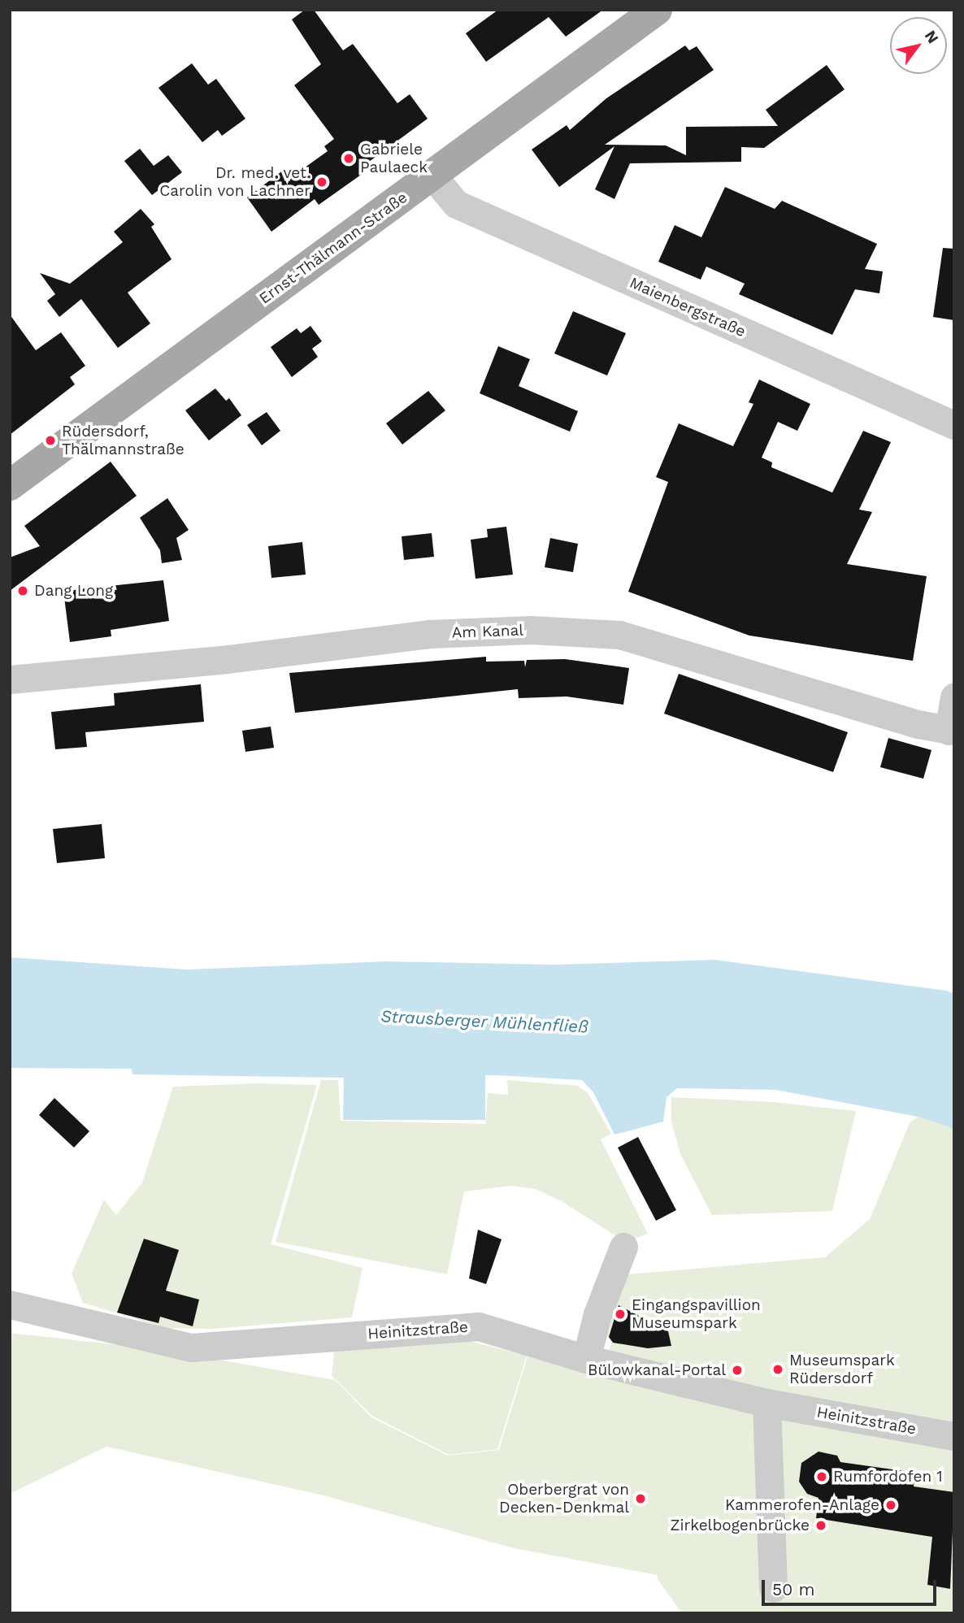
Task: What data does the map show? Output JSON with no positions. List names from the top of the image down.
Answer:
{
  "streets": {
    "main road": ["Ernst-Thälmann-Straße"],
    "street": ["Maienbergstraße", "Am Kanal", "Heinitzstraße"]
  },
  "crossings": [
    ["Ernst-Thälmann-Straße", "Maienbergstraße"]
  ],
  "water": ["Strausberger Mühlenfließ"],
  "places": [
    "Gabriele Paulaeck",
    "Dr. med. vet. Carolin von Lachner",
    "Rüdersdorf, Thälmannstraße",
    "Dang Long",
    "Eingangspavillion Museumspark",
    "Museumspark Rüdersdorf",
    "Bülowkanal-Portal",
    "Rumfordofen 1",
    "Oberbergrat von Decken-Denkmal",
    "Kammerofen-Anlage",
    "Zirkelbogenbrücke"
  ],
  "scale_bar": "50 m",
  "north": "top right"
}
